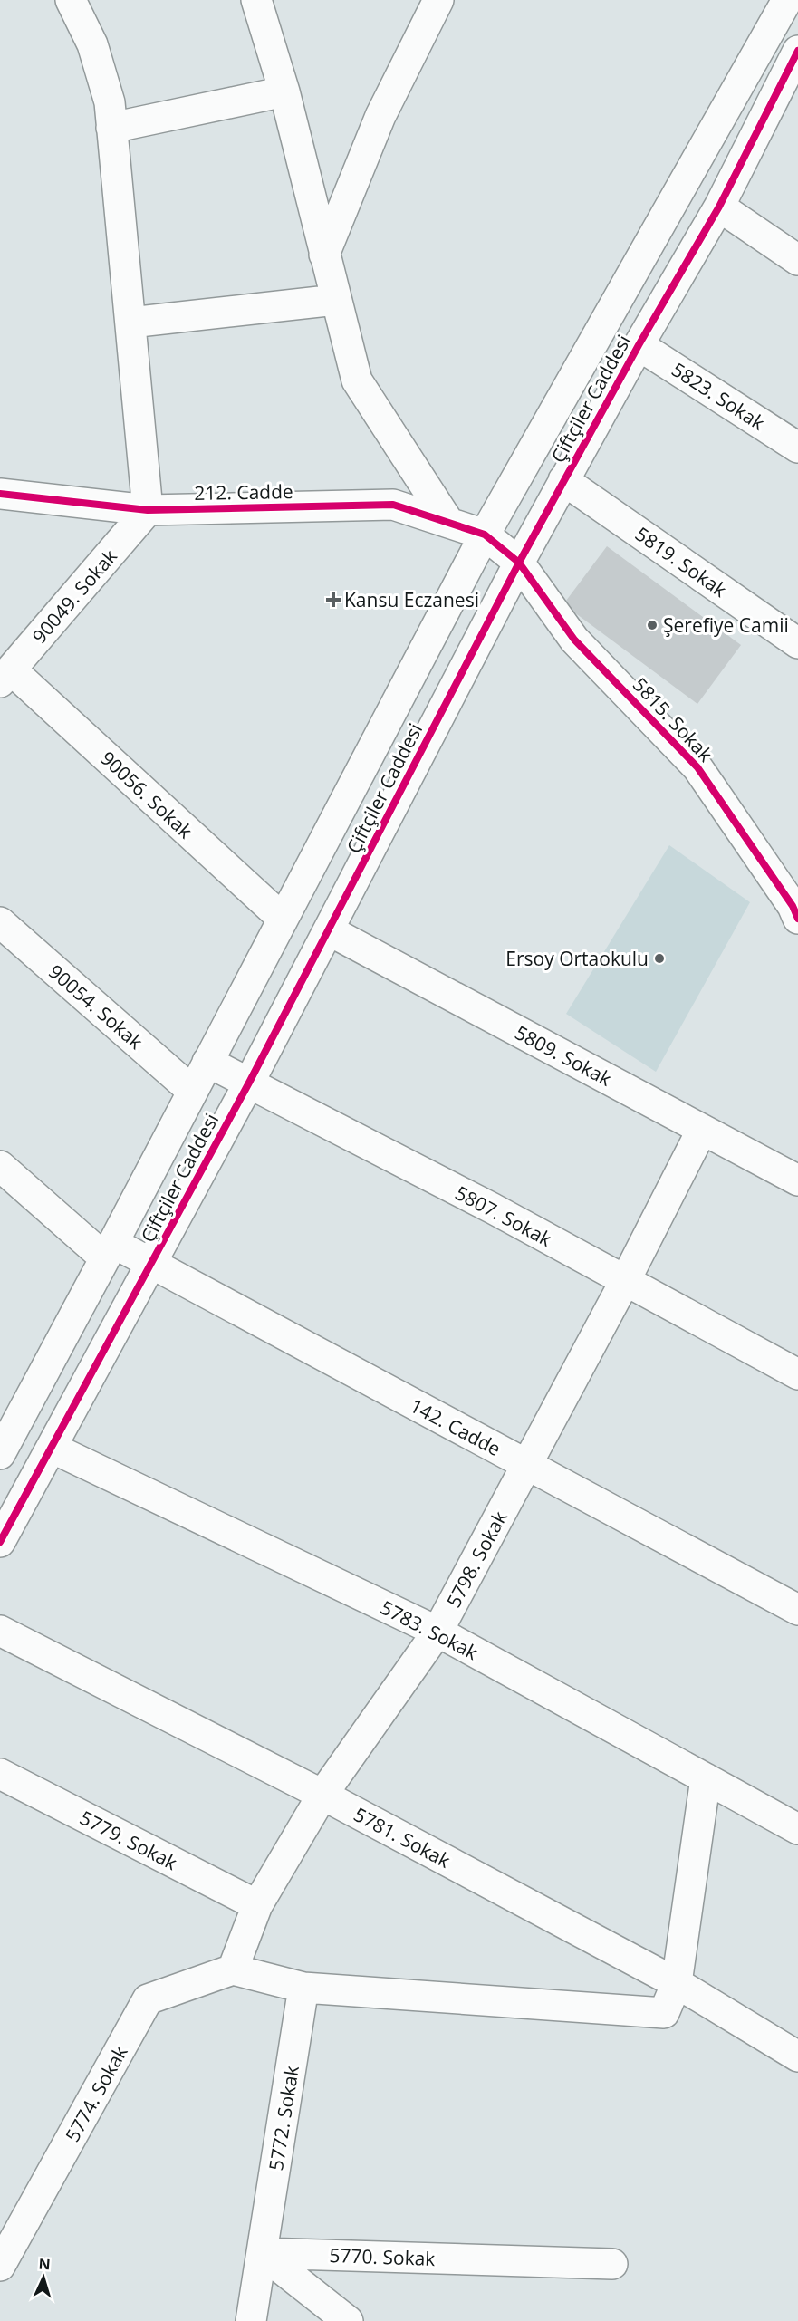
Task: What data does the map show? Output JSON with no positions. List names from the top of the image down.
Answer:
{
  "streets": {
    "street": [
      "5823. Sokak",
      "Çiftçiler Caddesi",
      "212. Cadde",
      "5819. Sokak",
      "90049. Sokak",
      "5815. Sokak",
      "90056. Sokak",
      "90054. Sokak",
      "5809. Sokak",
      "5807. Sokak",
      "142. Cadde",
      "5798. Sokak",
      "5783. Sokak",
      "5781. Sokak",
      "5779. Sokak",
      "5774. Sokak",
      "5772. Sokak",
      "5770. Sokak"
    ]
  },
  "crossings": [
    ["5823. Sokak", "Çiftçiler Caddesi"],
    ["Çiftçiler Caddesi", "212. Cadde"],
    ["Çiftçiler Caddesi", "5819. Sokak"],
    ["Çiftçiler Caddesi", "5815. Sokak"],
    ["Çiftçiler Caddesi", "90056. Sokak"],
    ["Çiftçiler Caddesi", "90054. Sokak"],
    ["Çiftçiler Caddesi", "5809. Sokak"],
    ["Çiftçiler Caddesi", "5807. Sokak"],
    ["Çiftçiler Caddesi", "142. Cadde"],
    ["Çiftçiler Caddesi", "5783. Sokak"],
    ["212. Cadde", "90049. Sokak"],
    ["212. Cadde", "5815. Sokak"],
    ["90049. Sokak", "90056. Sokak"],
    ["5809. Sokak", "5798. Sokak"],
    ["5807. Sokak", "5798. Sokak"],
    ["142. Cadde", "5798. Sokak"],
    ["5798. Sokak", "5783. Sokak"],
    ["5798. Sokak", "5781. Sokak"],
    ["5798. Sokak", "5779. Sokak"],
    ["5798. Sokak", "5774. Sokak"],
    ["5772. Sokak", "5770. Sokak"]
  ],
  "places": {
    "health": ["Kansu Eczanesi"],
    "other": ["Şerefiye Camii", "Ersoy Ortaokulu"]
  },
  "north": "top"
}
